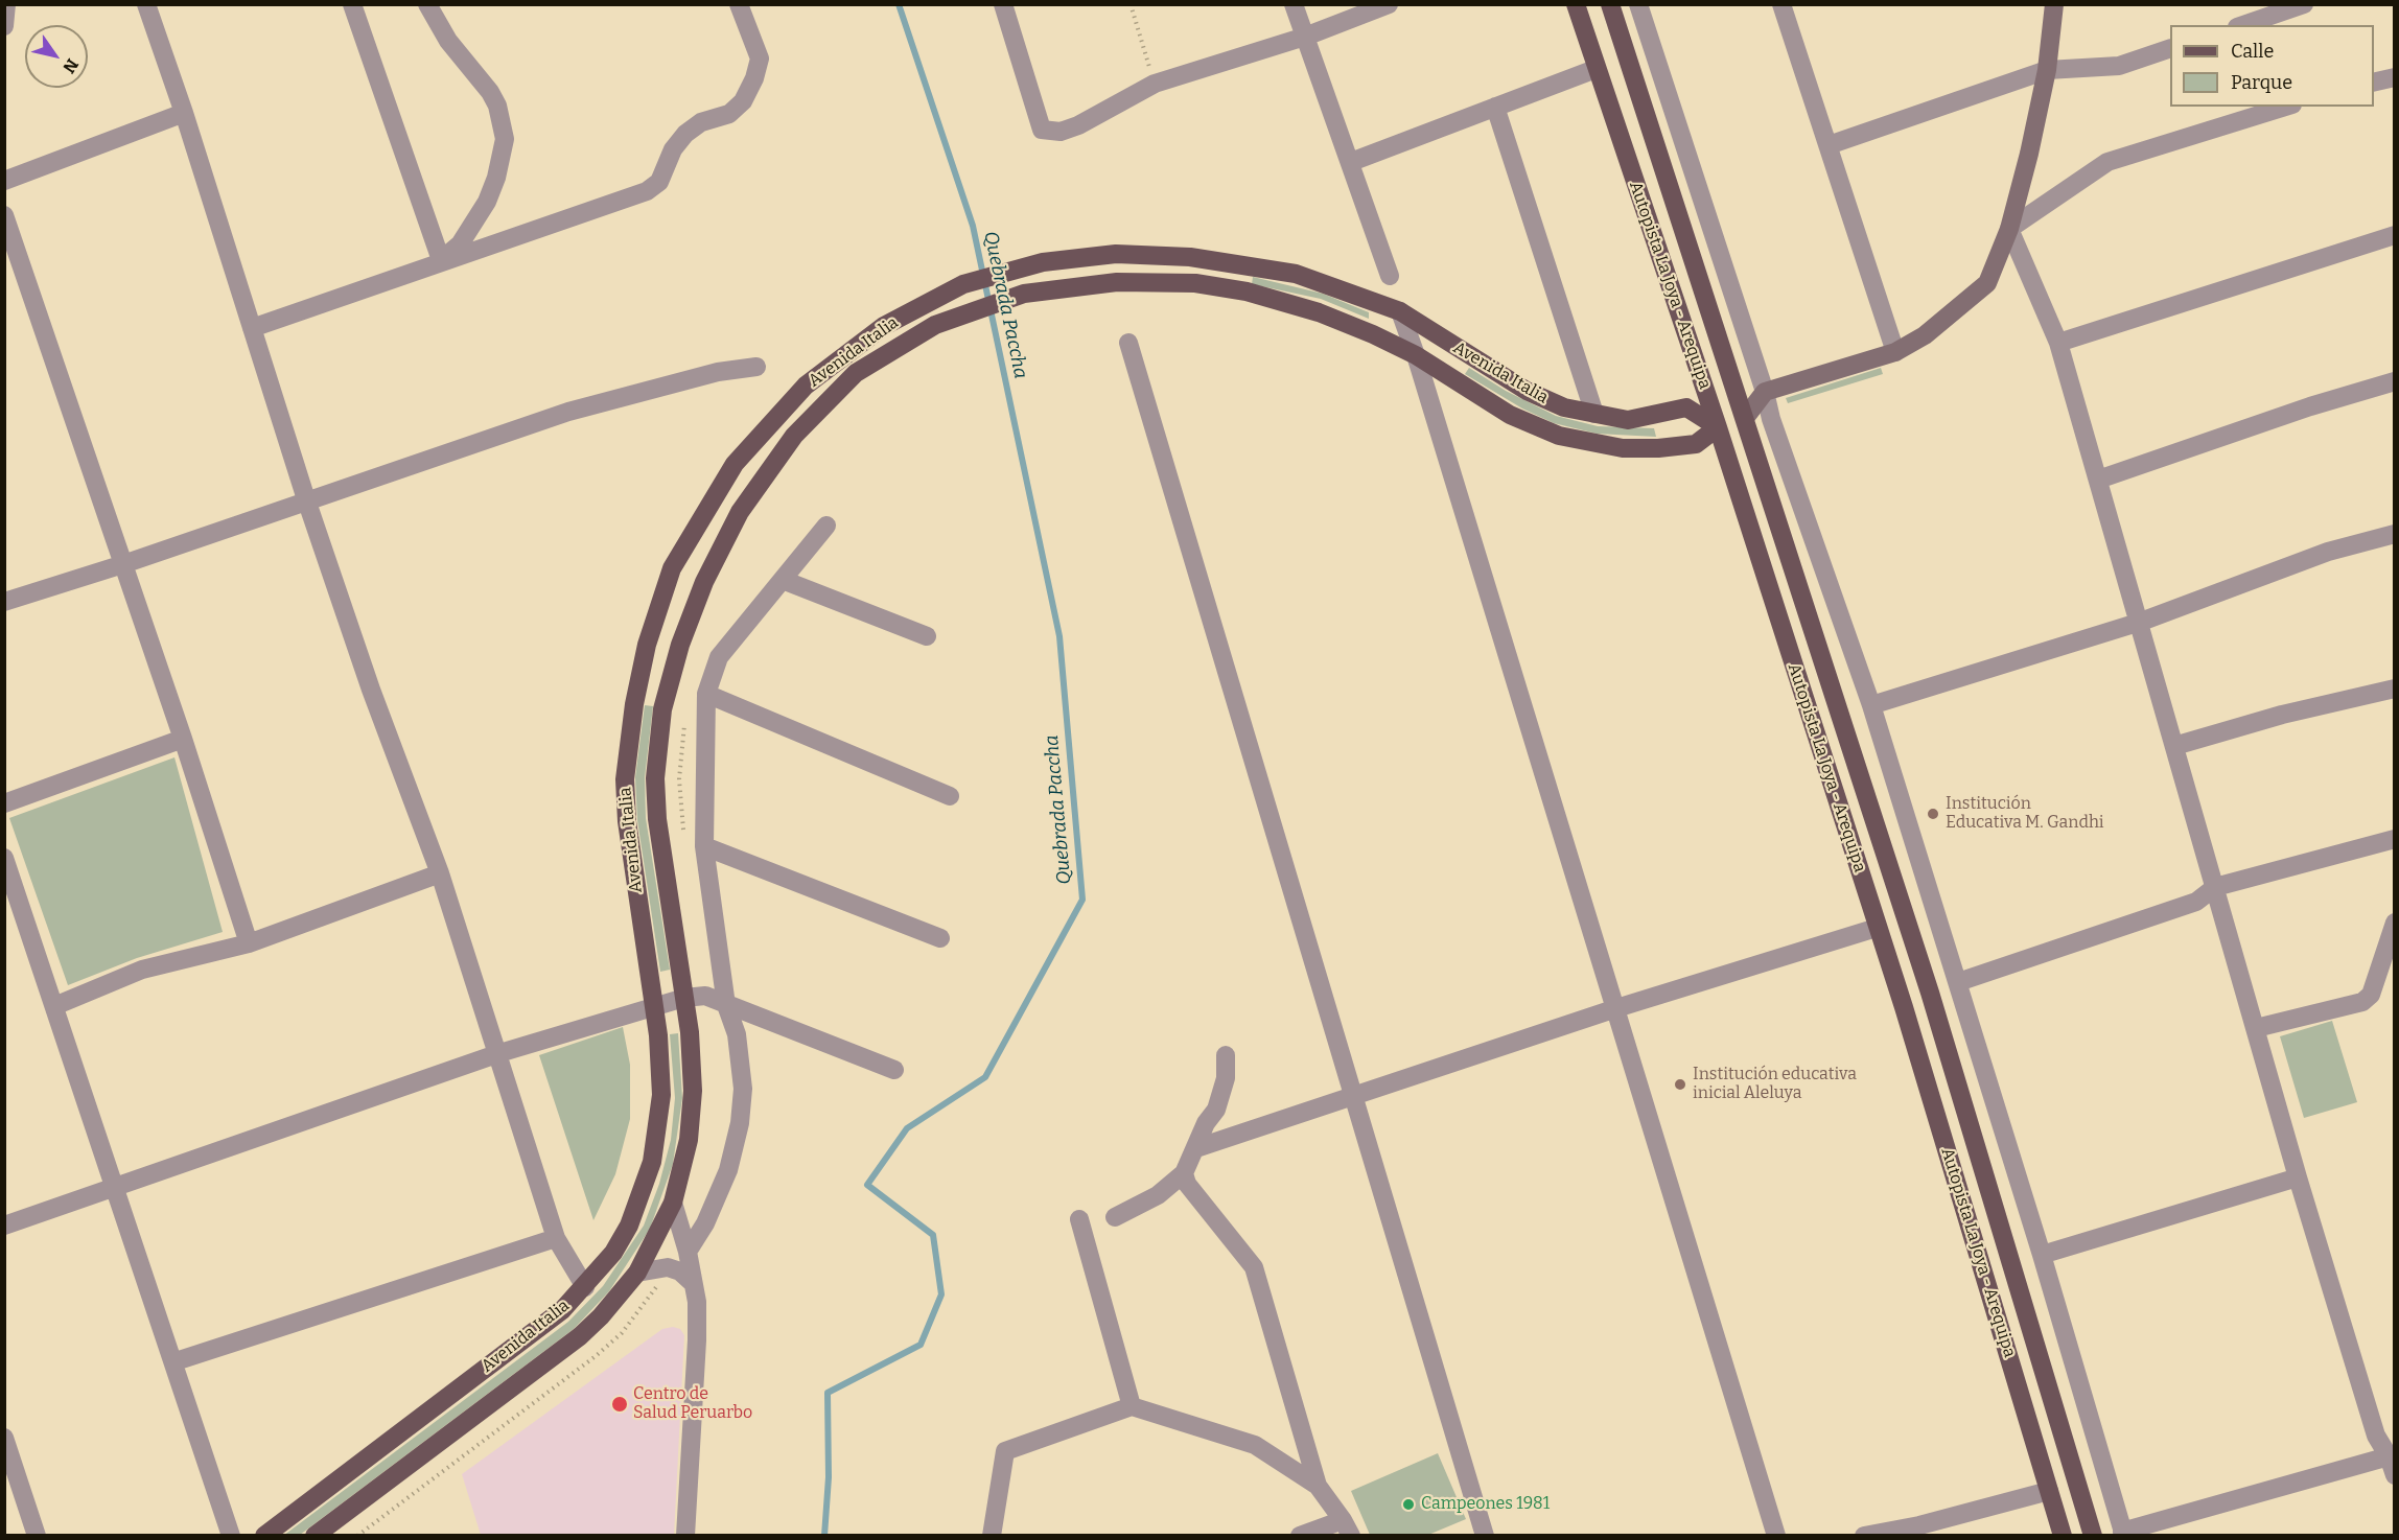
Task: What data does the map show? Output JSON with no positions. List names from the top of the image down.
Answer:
{
  "streets": {
    "main road": ["Autopista La Joya - Arequipa", "Avenida Italia"]
  },
  "crossings": [
    ["Autopista La Joya - Arequipa", "Avenida Italia"]
  ],
  "water": ["Quebrada Paccha"],
  "places": [
    "Institución Educativa M. Gandhi",
    "Institución educativa inicial Aleluya",
    "Centro de Salud Peruarbo",
    "Campeones 1981"
  ],
  "legend": ["Calle", "Parque"],
  "north": "bottom right"
}
